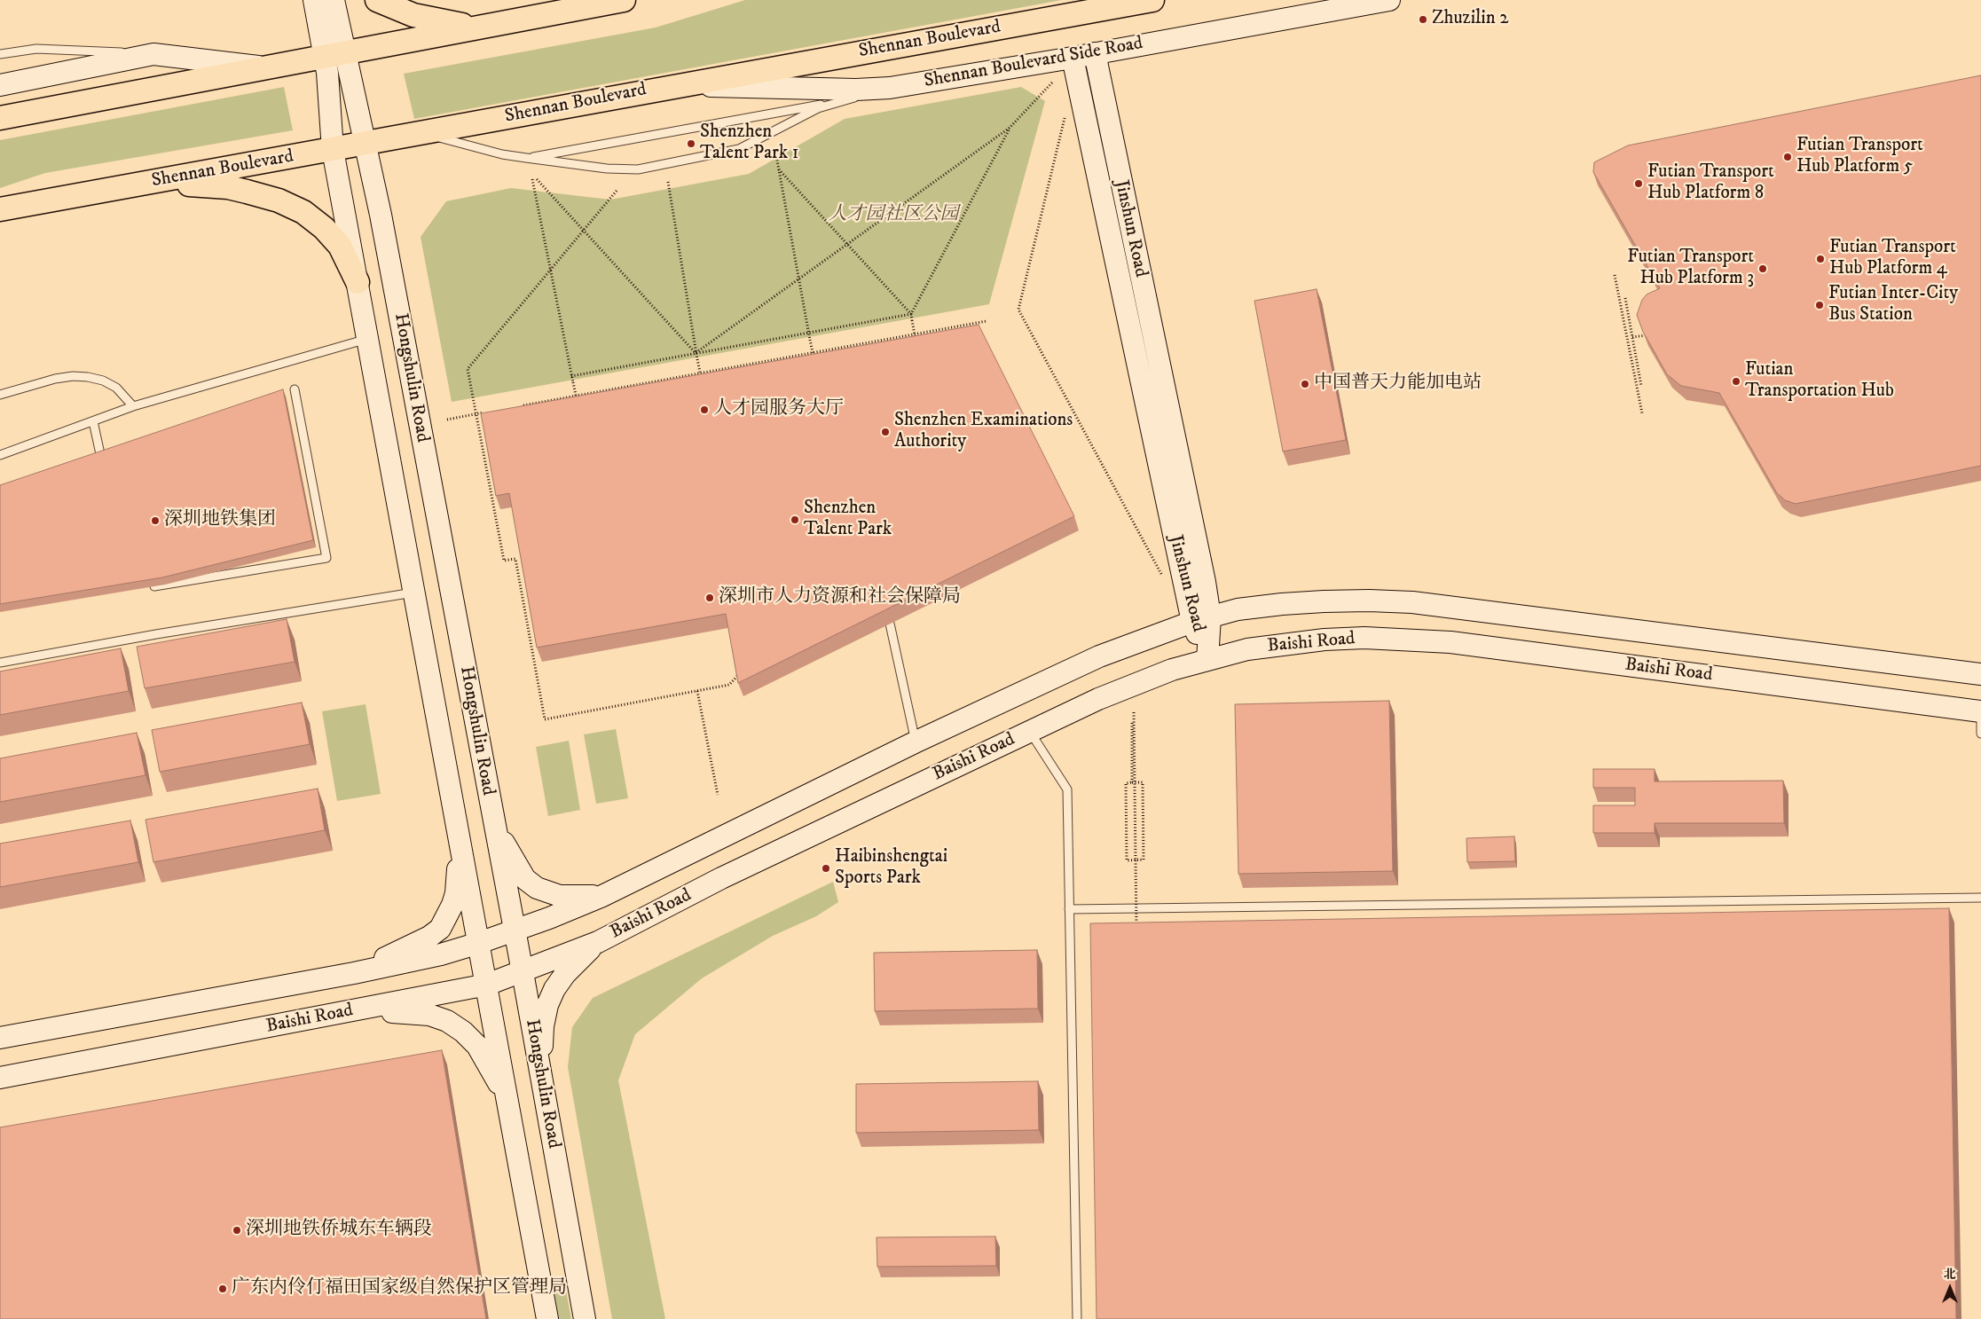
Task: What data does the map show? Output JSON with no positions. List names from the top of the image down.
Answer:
{
  "streets": {
    "main road": [
      "Shennan Boulevard",
      "Shennan Boulevard Side Road",
      "Jinshun Road",
      "Hongshulin Road",
      "Baishi Road"
    ]
  },
  "crossings": [
    ["Shennan Boulevard", "Shennan Boulevard Side Road"],
    ["Shennan Boulevard", "Hongshulin Road"],
    ["Shennan Boulevard Side Road", "Jinshun Road"],
    ["Jinshun Road", "Baishi Road"],
    ["Hongshulin Road", "Baishi Road"]
  ],
  "parks": ["人才园社区公园"],
  "places": [
    "Zhuzilin 2",
    "Shenzhen Talent Park 1",
    "Futian Transport Hub Platform 5",
    "Futian Transport Hub Platform 8",
    "Futian Transport Hub Platform 4",
    "Futian Transport Hub Platform 3",
    "Futian Inter-City Bus Station",
    "Futian Transportation Hub",
    "中国普天力能加电站",
    "人才园服务大厅",
    "Shenzhen Examinations Authority",
    "Shenzhen Talent Park",
    "深圳地铁集团",
    "深圳市人力资源和社会保障局",
    "Haibinshengtai Sports Park",
    "深圳地铁侨城东车辆段",
    "广东内伶仃福田国家级自然保护区管理局"
  ],
  "north": "top"
}
